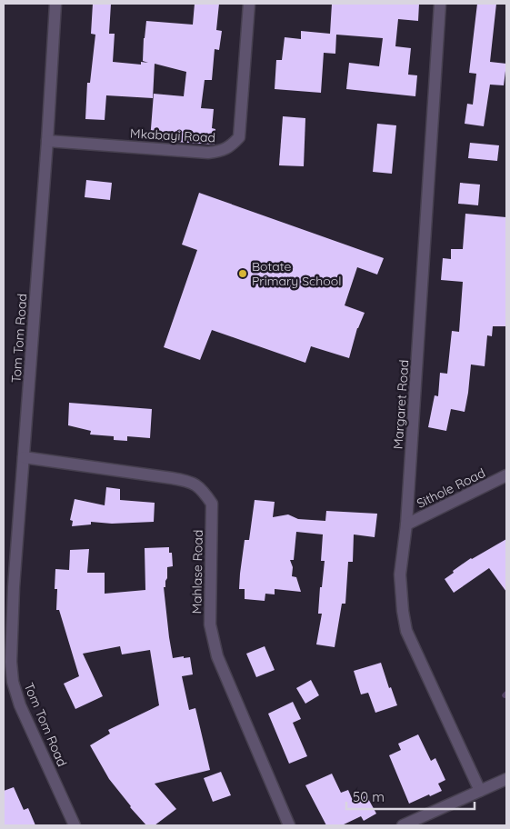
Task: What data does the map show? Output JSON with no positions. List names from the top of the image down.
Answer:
{
  "streets": {
    "street": [
      "Mkabayi Road",
      "Tom Tom Road",
      "Margaret Road",
      "Sithole Road",
      "Mahlase Road"
    ]
  },
  "crossings": [
    ["Mkabayi Road", "Tom Tom Road"],
    ["Tom Tom Road", "Mahlase Road"],
    ["Margaret Road", "Sithole Road"]
  ],
  "places": ["Botate Primary School"],
  "scale_bar": "50 m"
}
